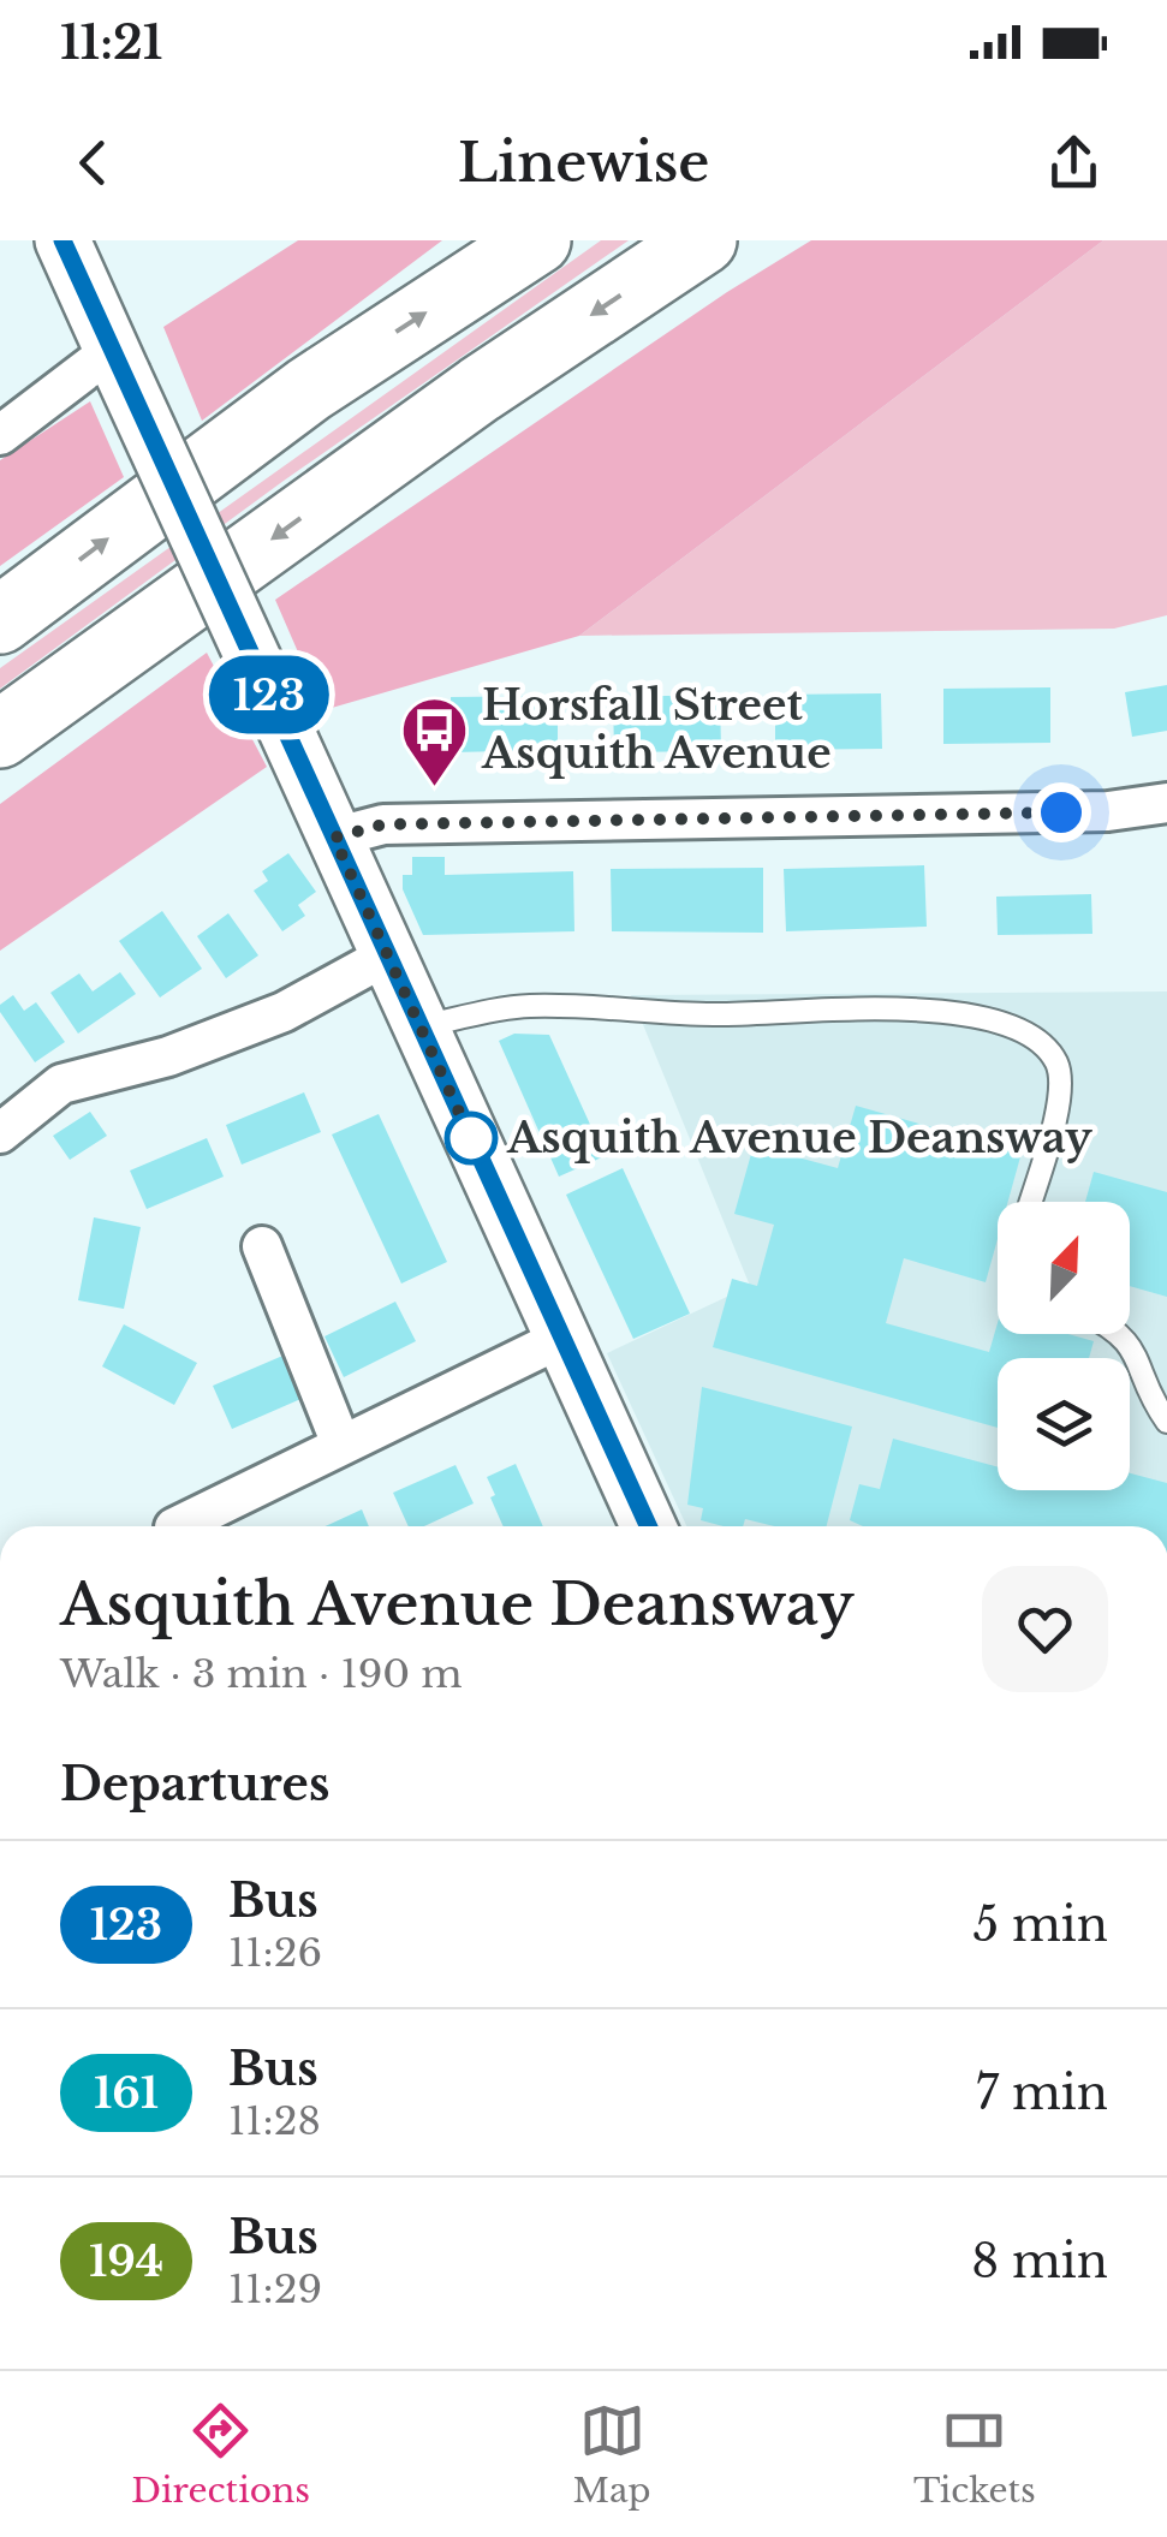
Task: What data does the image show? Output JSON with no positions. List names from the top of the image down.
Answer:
{
  "places": {
    "bus stop": ["Horsfall Street Asquith Avenue"],
    "other": ["Asquith Avenue Deansway"]
  },
  "lines": ["bus line 123"],
  "north": "top right",
  "page": {
    "status": "11:21",
    "header": "Linewise",
    "on_map": "123",
    "heading": [
      ["Asquith Avenue Deansway", "Walk · 3 min · 190 m"],
      "Departures"
    ],
    "list": [
      {
        "mark": "123",
        "name": "Bus",
        "note": "11:26",
        "value": "5 min"
      },
      {
        "mark": "161",
        "name": "Bus",
        "note": "11:28",
        "value": "7 min"
      },
      {
        "mark": "194",
        "name": "Bus",
        "note": "11:29",
        "value": "8 min"
      }
    ],
    "tabs": ["Directions", "Map", "Tickets"]
  }
}
